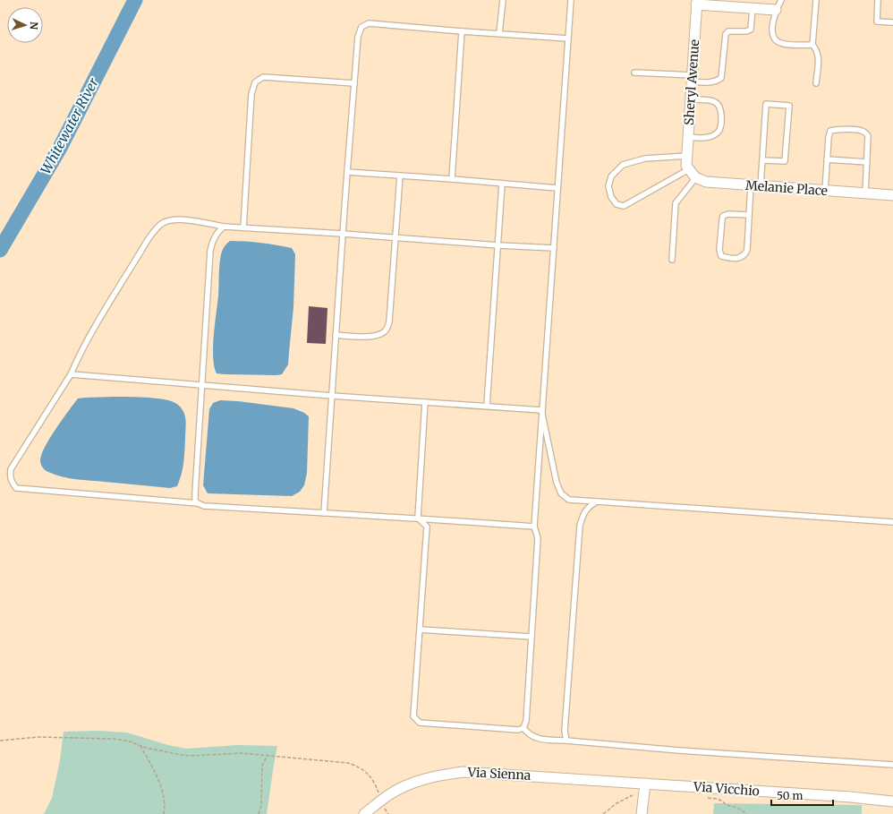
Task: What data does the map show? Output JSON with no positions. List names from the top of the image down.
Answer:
{
  "streets": {
    "street": [
      "Sheryl Avenue",
      "Melanie Place",
      "Via Sienna",
      "Via Vicchio"
    ]
  },
  "crossings": [
    ["Via Sienna", "Via Vicchio"]
  ],
  "water": ["Whitewater River"],
  "scale_bar": "50 m",
  "north": "right"
}
